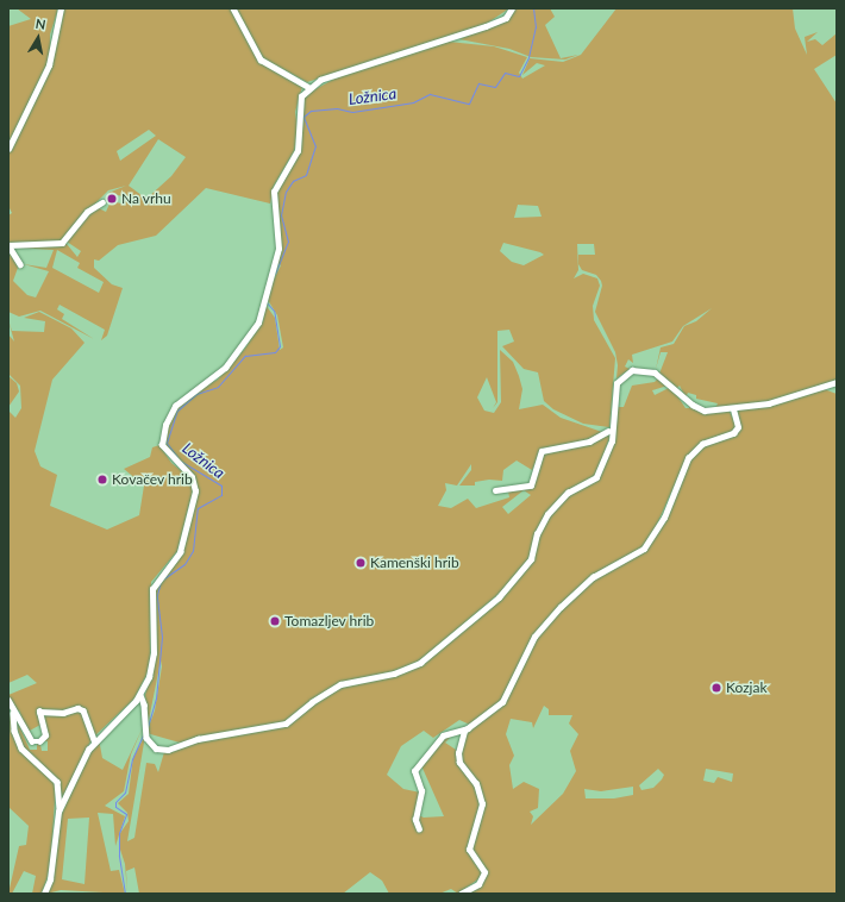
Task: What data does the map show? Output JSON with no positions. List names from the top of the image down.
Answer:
{
  "water": ["Ložnica"],
  "places": [
    "Na vrhu",
    "Kovačev hrib",
    "Kamenški hrib",
    "Tomazljev hrib",
    "Kozjak"
  ],
  "north": "top"
}
